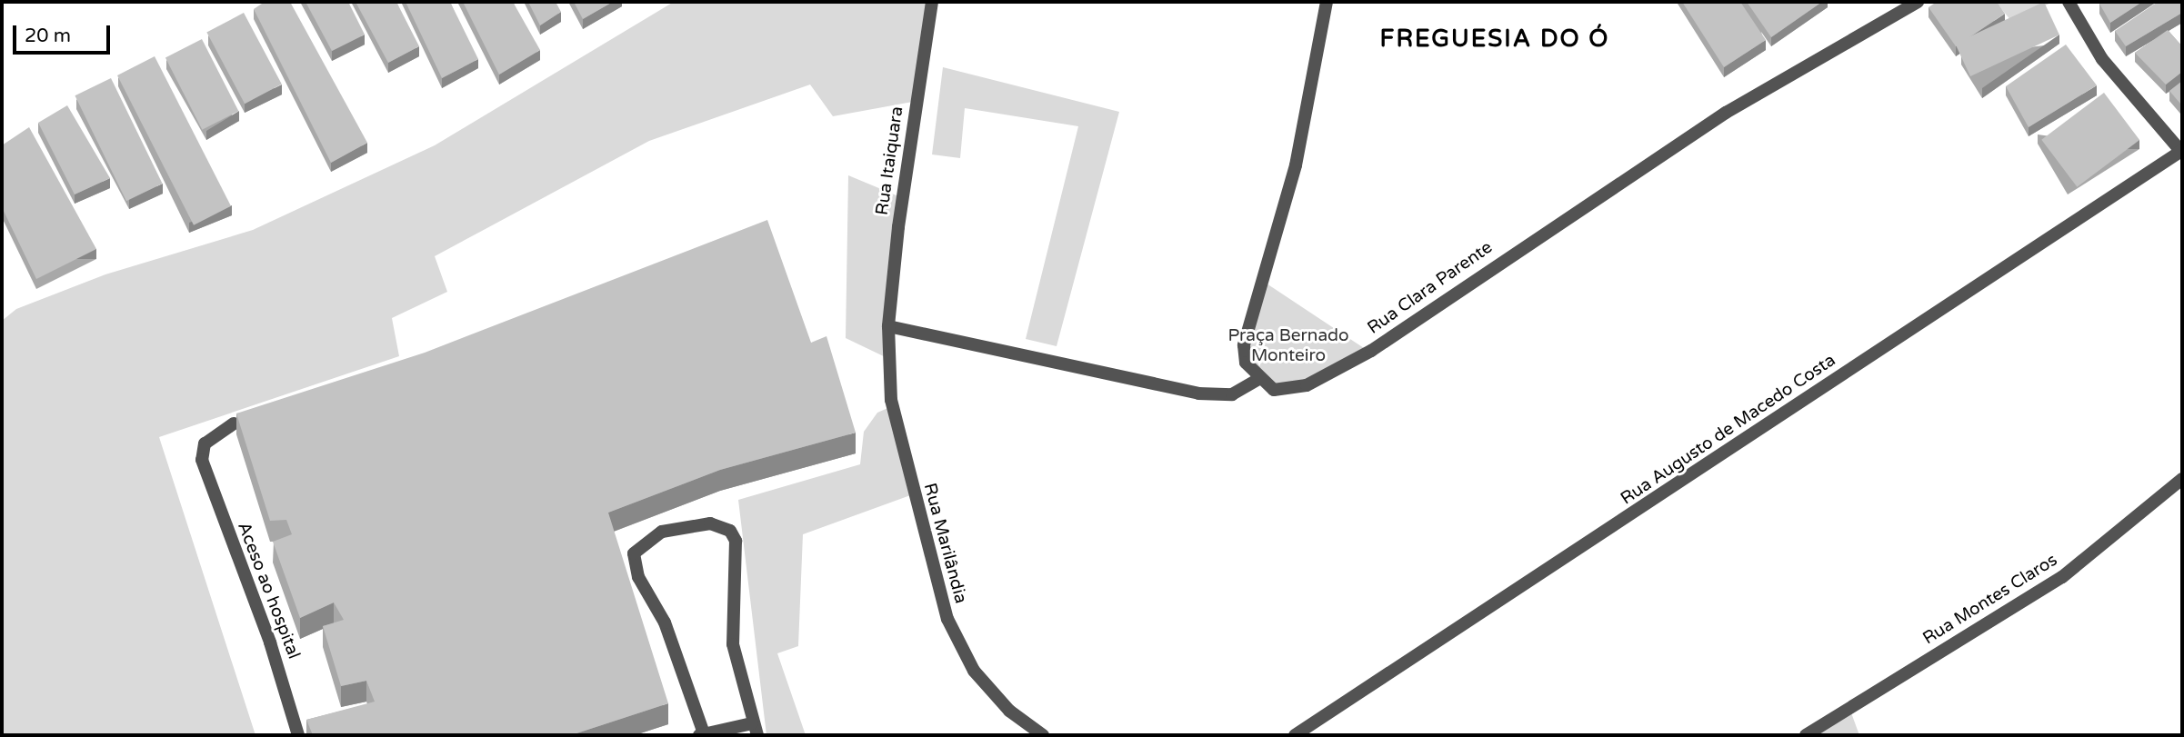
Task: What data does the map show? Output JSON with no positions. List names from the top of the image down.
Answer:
{
  "streets": {
    "street": [
      "Rua Itaiquara",
      "Rua Clara Parente",
      "Rua Augusto de Macedo Costa",
      "Rua Marilândia",
      "Aceso ao hospital",
      "Rua Montes Claros"
    ]
  },
  "crossings": [
    ["Rua Itaiquara", "Rua Marilândia"]
  ],
  "districts": ["FREGUESIA DO Ó"],
  "parks": ["Praça Bernado Monteiro"],
  "scale_bar": "20 m"
}
